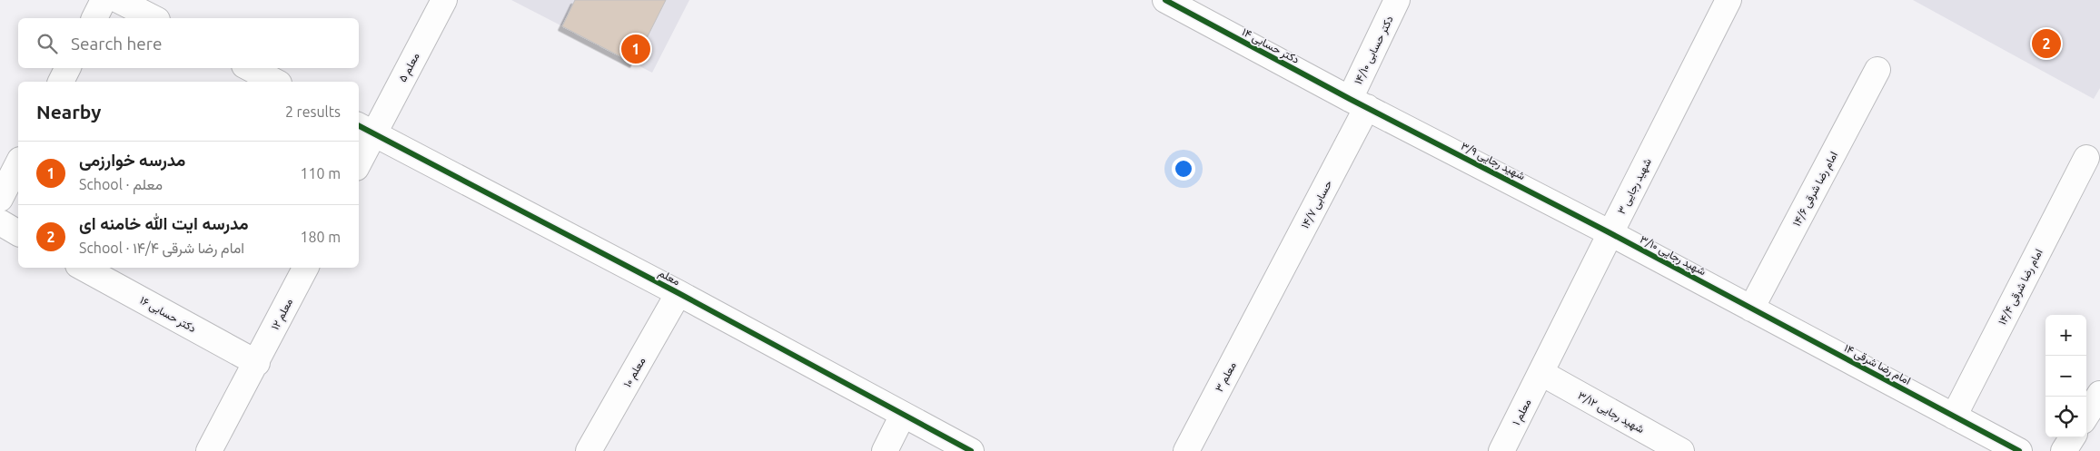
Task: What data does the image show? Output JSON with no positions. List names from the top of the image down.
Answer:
{
  "streets": {
    "street": [
      "دکتر حسابی ۱۴",
      "دکتر حسابی ۱۴/۱۰",
      "معلم ۵",
      "شهید رجایی ۳/۹",
      "شهید رجایی ۳",
      "امام رضا شرقی ۱۴/۶",
      "حسابی ۱۴/۷",
      "شهید رجایی ۳/۱۰",
      "معلم",
      "امام رضا شرقی ۱۴/۴",
      "دکتر حسابی ۱۶",
      "معلم ۱۲",
      "امام رضا شرقی ۱۴",
      "معلم ۱۰",
      "معلم ۳",
      "معلم ۱",
      "شهید رجایی ۳/۱۲"
    ]
  },
  "crossings": [
    ["دکتر حسابی ۱۴", "دکتر حسابی ۱۴/۱۰"],
    ["دکتر حسابی ۱۴", "شهید رجایی ۳/۹"],
    ["دکتر حسابی ۱۴", "حسابی ۱۴/۷"],
    ["دکتر حسابی ۱۴/۱۰", "شهید رجایی ۳/۹"],
    ["دکتر حسابی ۱۴/۱۰", "حسابی ۱۴/۷"],
    ["معلم ۵", "معلم"],
    ["شهید رجایی ۳/۹", "شهید رجایی ۳"],
    ["شهید رجایی ۳/۹", "حسابی ۱۴/۷"],
    ["شهید رجایی ۳/۹", "شهید رجایی ۳/۱۰"],
    ["شهید رجایی ۳", "شهید رجایی ۳/۱۰"],
    ["شهید رجایی ۳", "معلم ۱"],
    ["شهید رجایی ۳", "شهید رجایی ۳/۱۲"],
    ["امام رضا شرقی ۱۴/۶", "امام رضا شرقی ۱۴"],
    ["حسابی ۱۴/۷", "معلم ۳"],
    ["شهید رجایی ۳/۱۰", "امام رضا شرقی ۱۴"],
    ["معلم", "معلم ۱۰"],
    ["امام رضا شرقی ۱۴/۴", "امام رضا شرقی ۱۴"],
    ["دکتر حسابی ۱۶", "معلم ۱۲"],
    ["معلم ۱", "شهید رجایی ۳/۱۲"]
  ],
  "page": {
    "search": "Search here",
    "pins": ["2", "1"],
    "heading": ["Nearby", "2 results"],
    "list": [
      {
        "mark": "1",
        "name": "مدرسه خوارزمی",
        "note": "School · معلم",
        "value": "110 m"
      },
      {
        "mark": "2",
        "name": "مدرسه ایت الله خامنه ای",
        "note": "School · امام رضا شرقی ۱۴/۴",
        "value": "180 m"
      }
    ],
    "map_buttons": ["+", "−"]
  }
}
